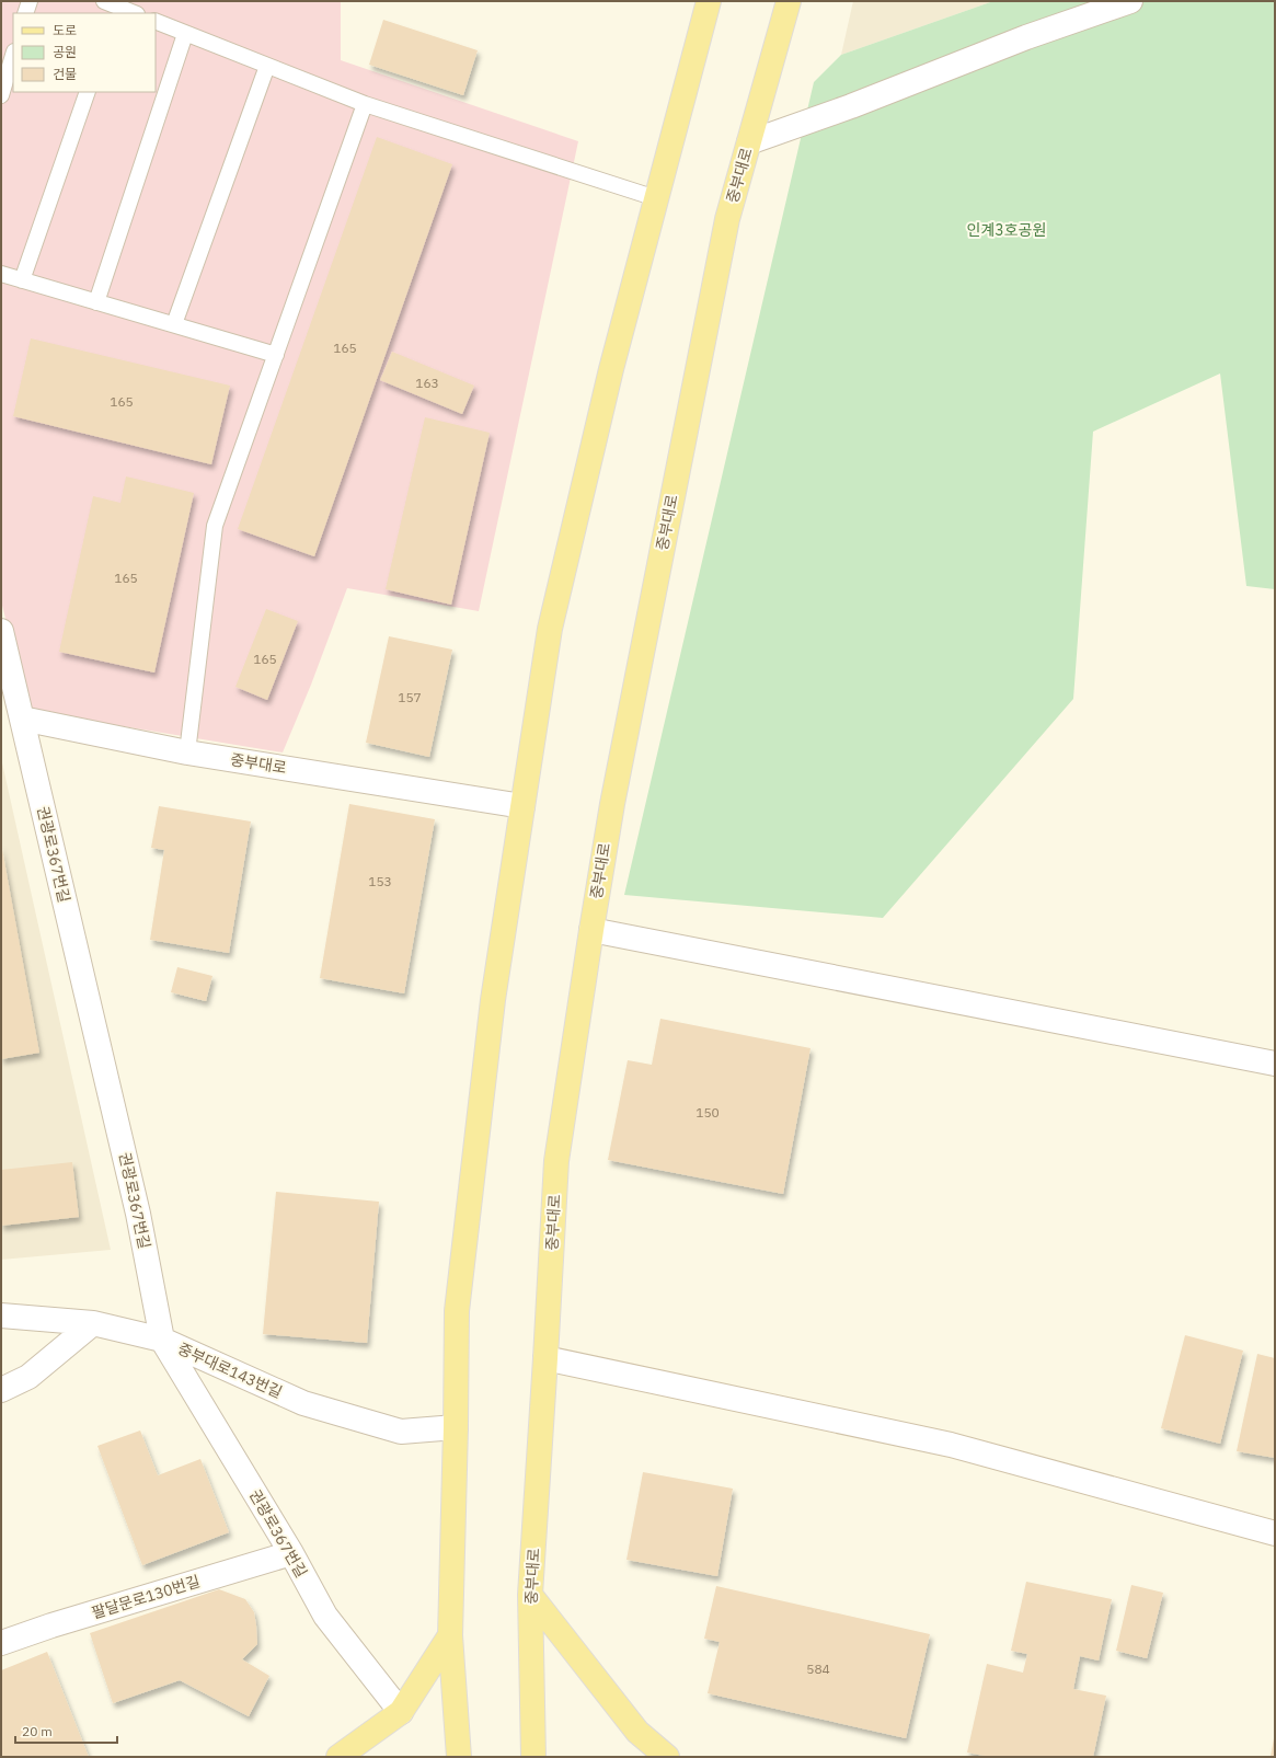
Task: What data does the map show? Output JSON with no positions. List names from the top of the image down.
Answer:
{
  "streets": {
    "main road": ["중부대로"],
    "street": ["권광로367번길", "중부대로143번길", "팔달문로130번길"]
  },
  "crossings": [
    ["중부대로", "권광로367번길"],
    ["권광로367번길", "중부대로143번길"],
    ["권광로367번길", "팔달문로130번길"]
  ],
  "parks": ["인계3호공원"],
  "house_numbers": [
    "165",
    "163",
    "165",
    "165",
    "165",
    "157",
    "153",
    "150",
    "584"
  ],
  "legend": ["도로", "공원", "건물"],
  "scale_bar": "20 m"
}
